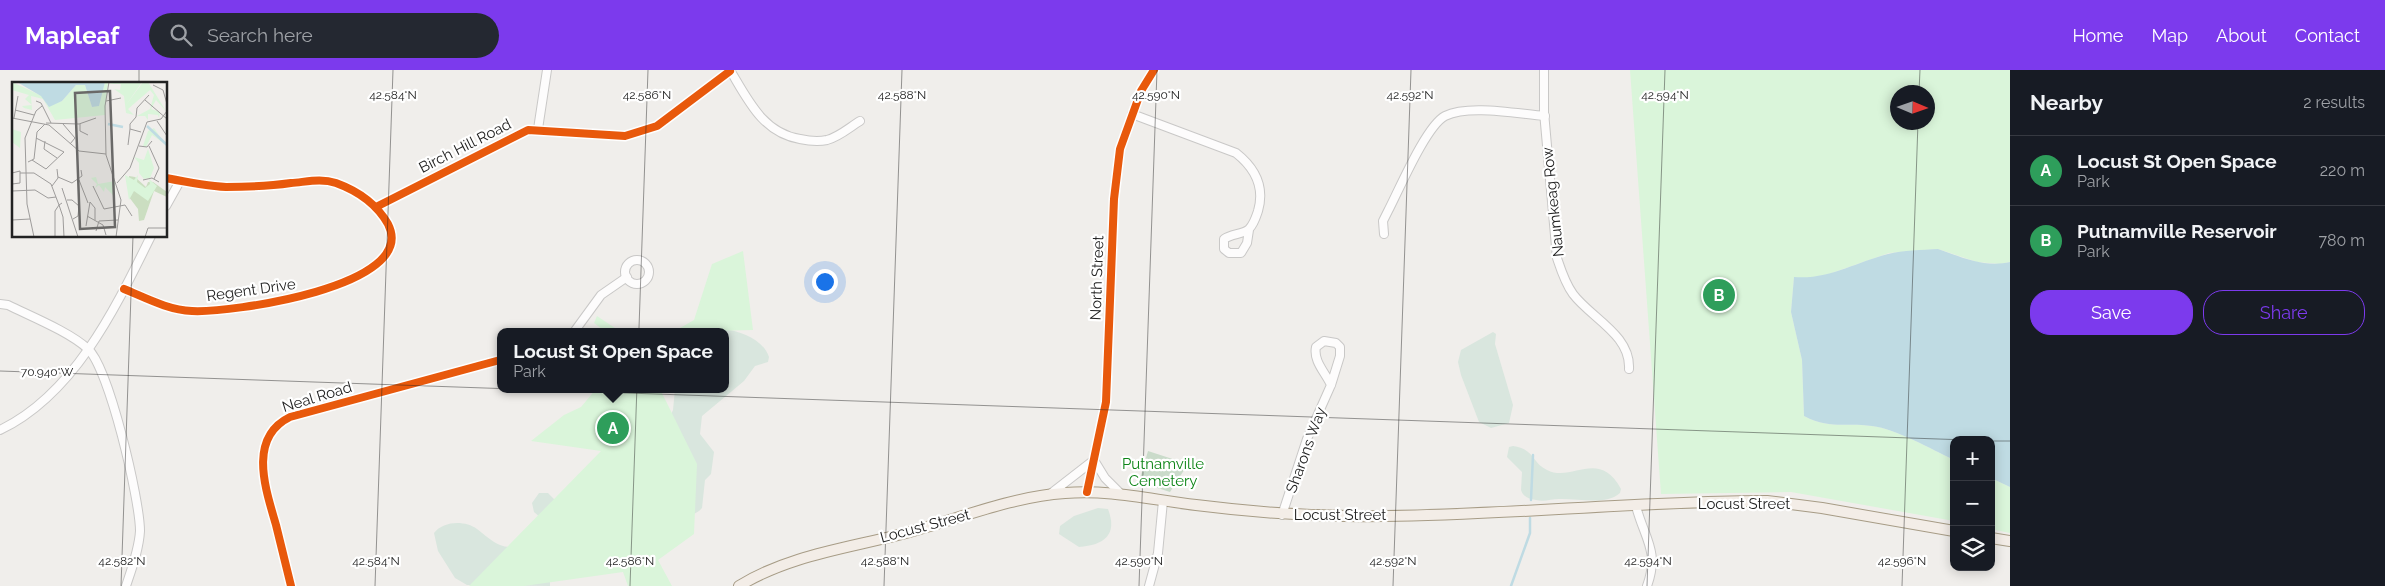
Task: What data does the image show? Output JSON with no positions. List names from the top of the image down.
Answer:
{
  "streets": {
    "main road": ["Locust Street"],
    "street": [
      "Birch Hill Road",
      "Naumkeag Row",
      "North Street",
      "Regent Drive",
      "Neal Road",
      "Sharons Way"
    ]
  },
  "crossings": [
    ["Birch Hill Road", "Regent Drive"],
    ["North Street", "Locust Street"],
    ["Sharons Way", "Locust Street"]
  ],
  "parks": ["Putnamville Cemetery"],
  "north": "right",
  "page": {
    "header": "Mapleaf",
    "search": "Search here",
    "nav": [
      "Home",
      "Map",
      "About",
      "Contact"
    ],
    "heading": ["Nearby", "2 results"],
    "list": [
      {
        "mark": "A",
        "name": "Locust St Open Space",
        "note": "Park",
        "value": "220 m"
      },
      {
        "mark": "B",
        "name": "Putnamville Reservoir",
        "note": "Park",
        "value": "780 m"
      }
    ],
    "buttons": ["Save", "Share"],
    "pins": ["B", "A"],
    "popup": ["Locust St Open Space", "Park"],
    "map_buttons": ["+", "−"]
  },
  "coordinates": [
    "42.584°N",
    "42.586°N",
    "42.588°N",
    "42.590°N",
    "42.592°N",
    "42.594°N",
    "70.940°W",
    "42.582°N",
    "42.596°N"
  ]
}
